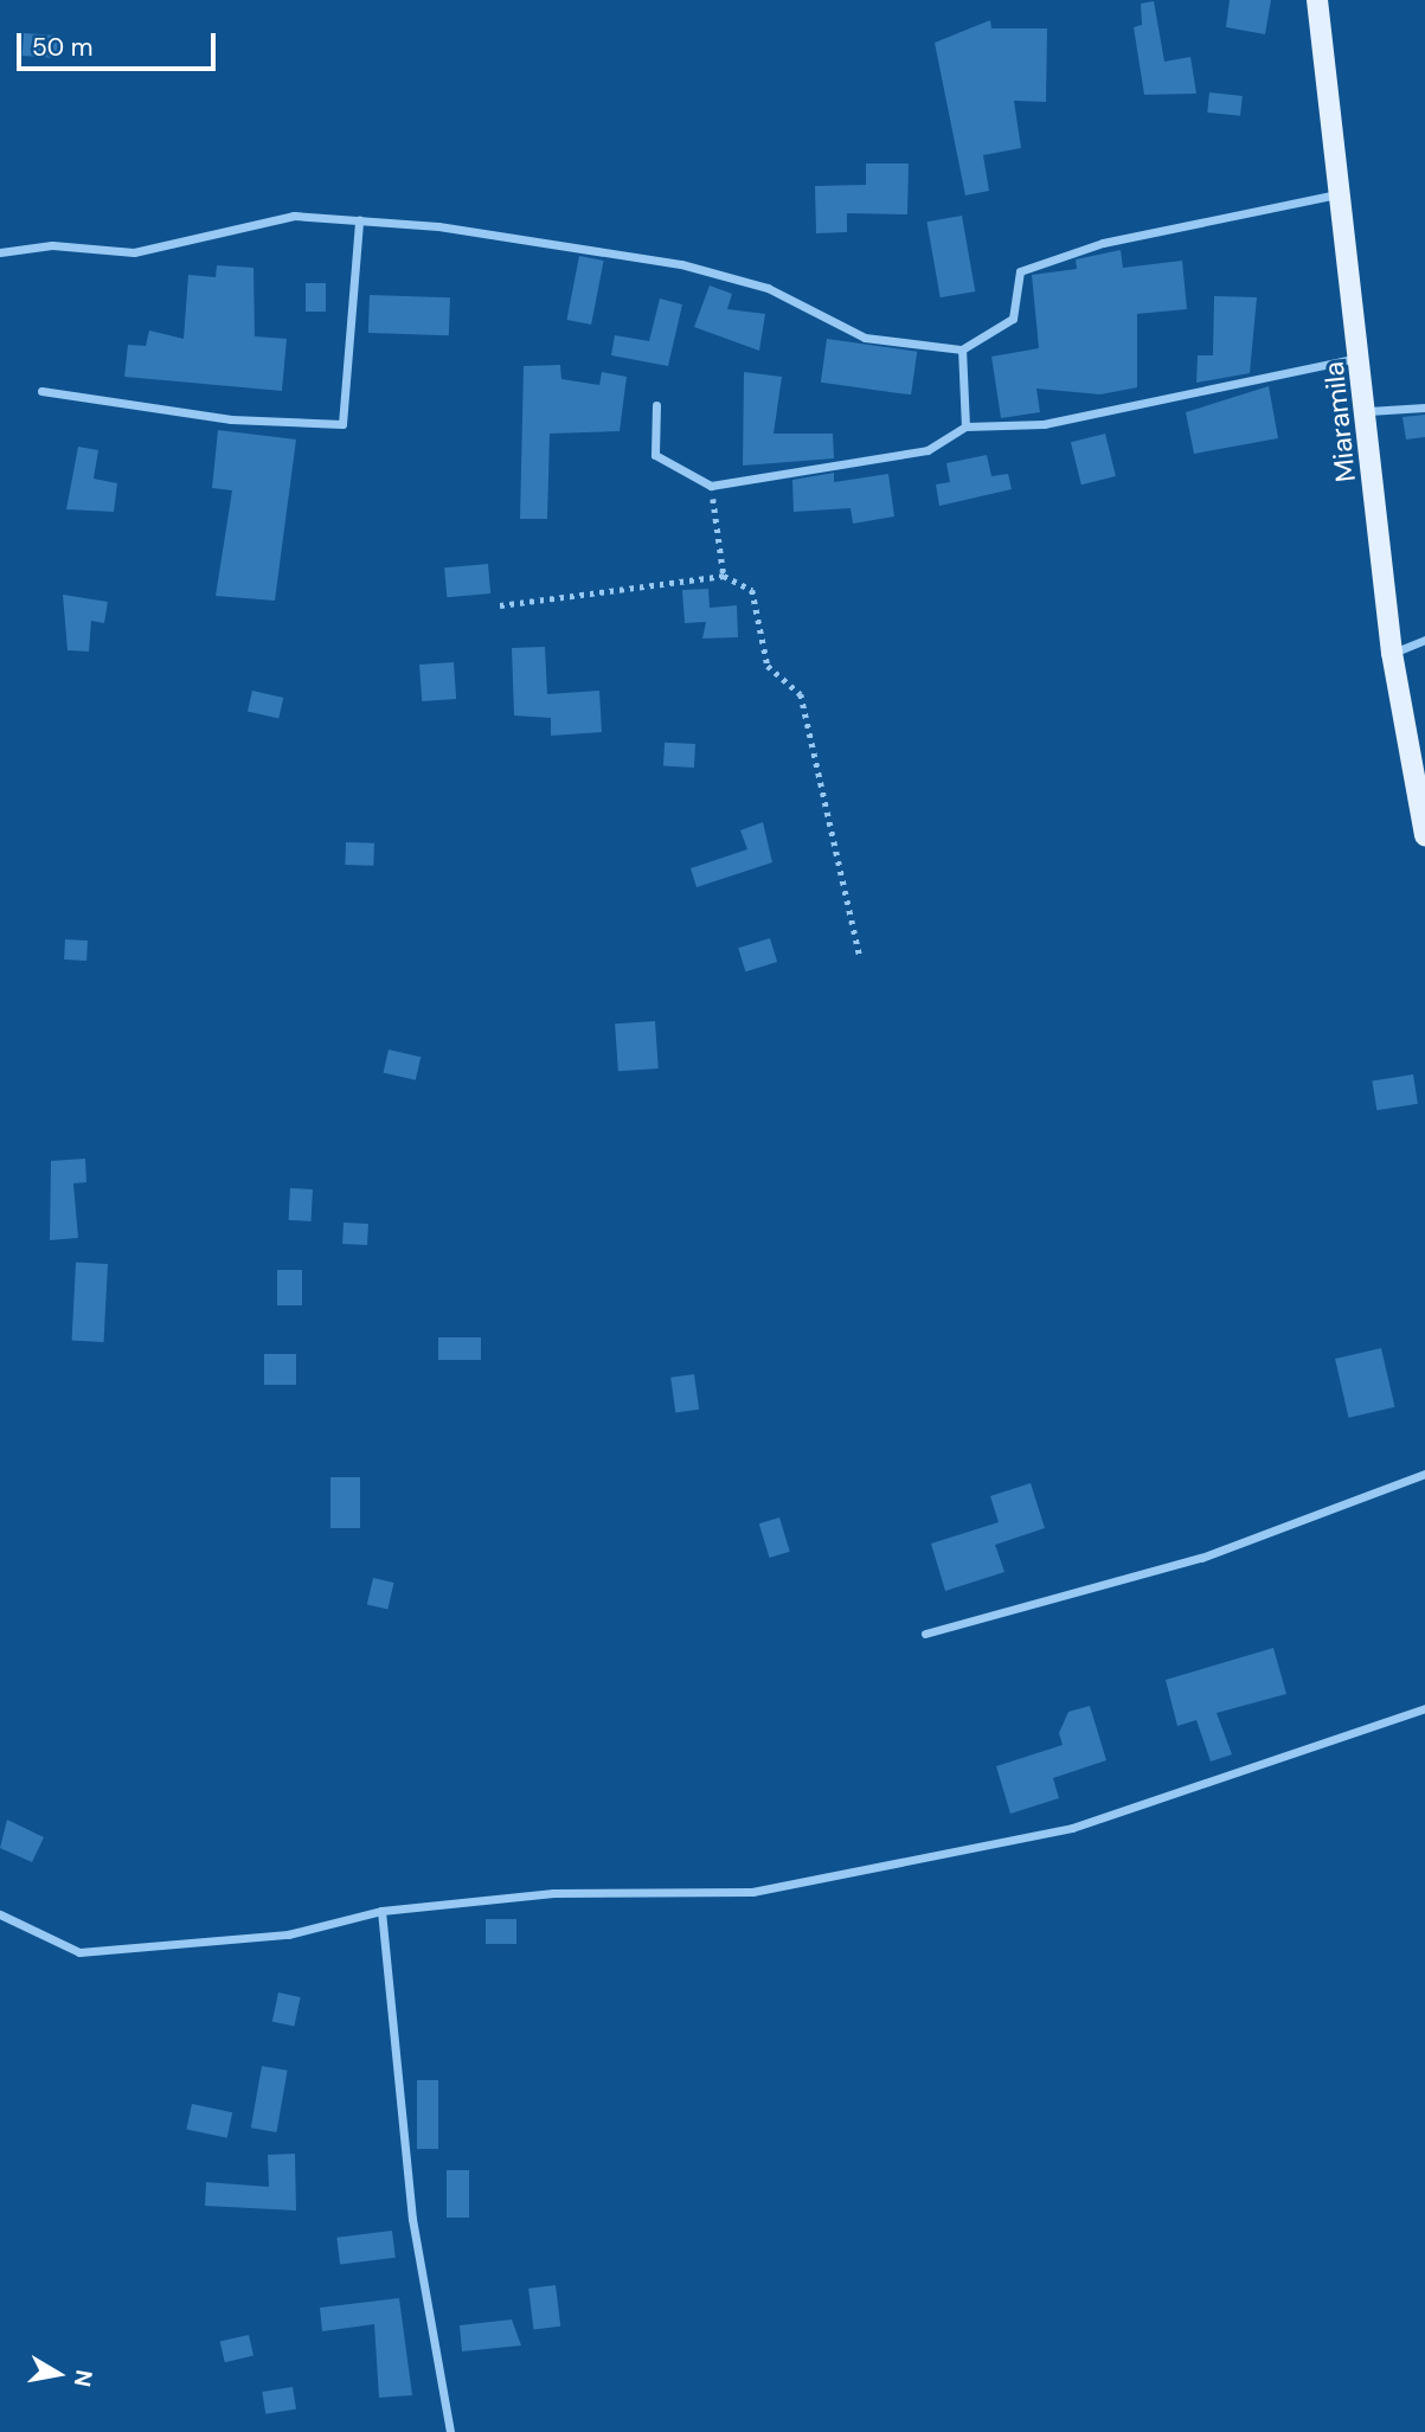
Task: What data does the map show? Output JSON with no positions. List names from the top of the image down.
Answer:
{
  "streets": {
    "main road": ["Miaramila"]
  },
  "scale_bar": "50 m",
  "north": "right"
}
